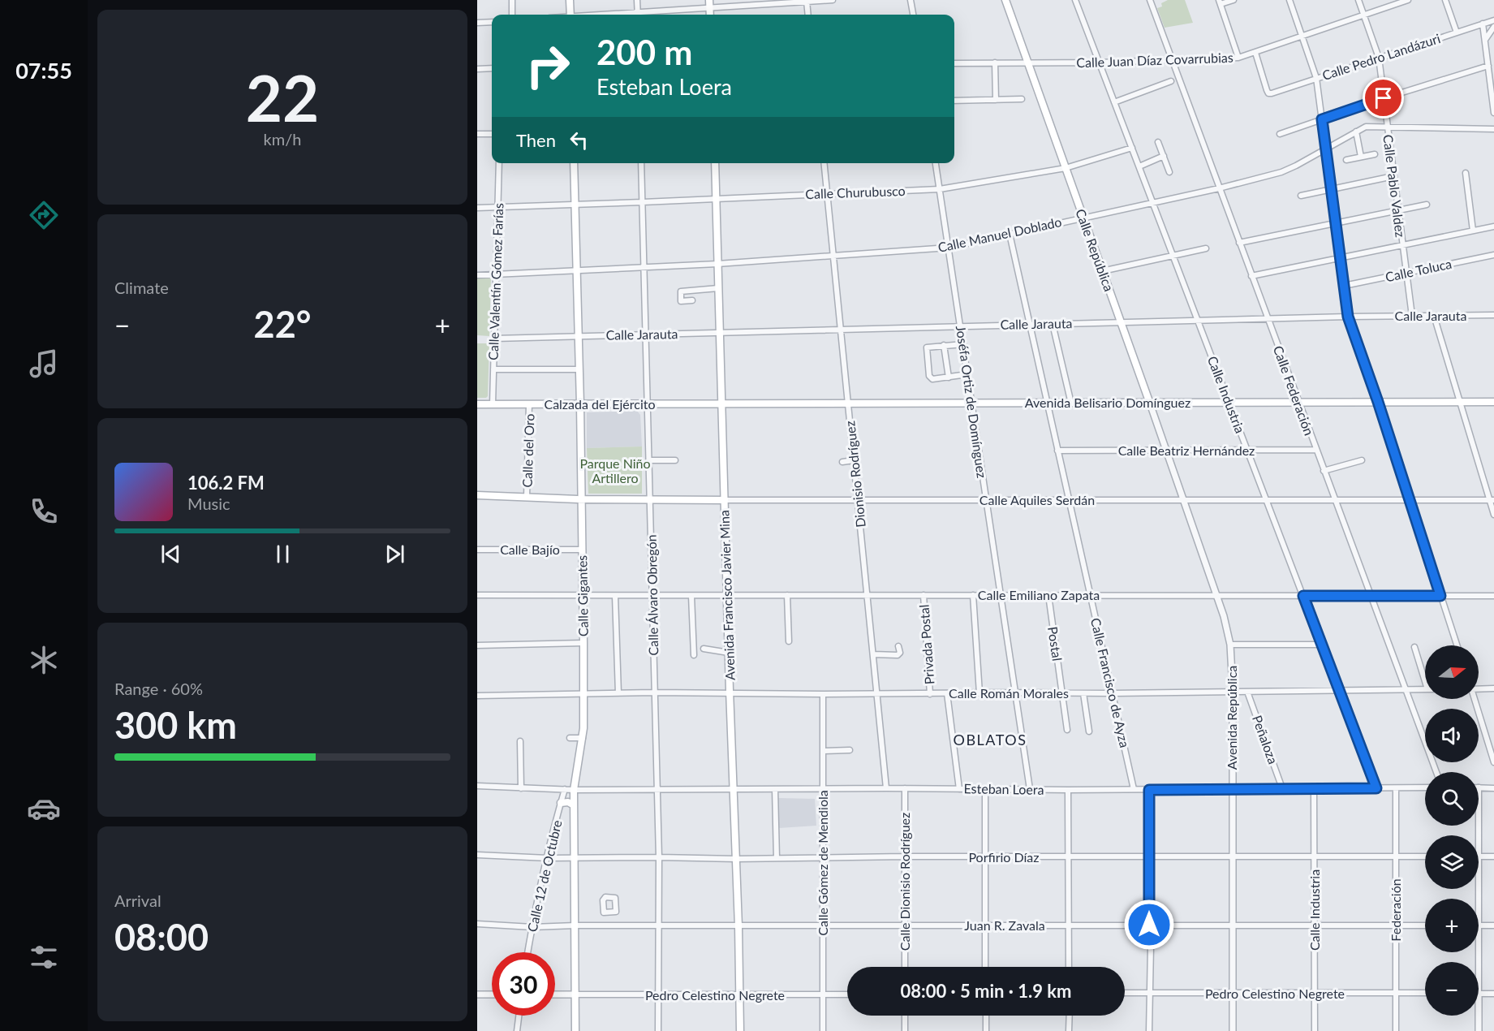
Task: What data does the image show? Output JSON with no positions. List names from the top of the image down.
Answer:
{
  "streets": {
    "main road": [
      "Calle República",
      "Avenida Belisario Domínguez",
      "Calzada del Ejército",
      "Calle Aquiles Serdán",
      "Avenida Francisco Javier Mina",
      "Calle Gigantes"
    ],
    "street": [
      "Calle Pedro Landázuri",
      "Calle Juan Díaz Covarrubias",
      "Calle Pablo Valdez",
      "Calle Churubusco",
      "Calle Manuel Doblado",
      "Calle Toluca",
      "Calle Valentín Gómez Farías",
      "Calle Jarauta",
      "Calle Federación",
      "Calle Industria",
      "Joséfa Ortiz de Domínguez",
      "Calle del Oro",
      "Calle Beatriz Hernández",
      "Dionisio Rodríguez",
      "Calle Bajío",
      "Calle Álvaro Obregón",
      "Calle Emiliano Zapata",
      "Postal",
      "Privada Postal",
      "Calle Francisco de Ayza",
      "Calle Román Morales",
      "Avenida República",
      "Peñaloza",
      "Esteban Loera",
      "Porfirio Díaz",
      "Calle Gómez de Mendiola",
      "Calle 12 de Octubre",
      "Calle Dionisio Rodríguez",
      "Federación",
      "Juan R. Zavala",
      "Pedro Celestino Negrete"
    ]
  },
  "crossings": [
    ["Calle Pedro Landázuri", "Calle Juan Díaz Covarrubias"],
    ["Calle Pedro Landázuri", "Calle Pablo Valdez"],
    ["Calle Juan Díaz Covarrubias", "Calle Pablo Valdez"],
    ["Calle Juan Díaz Covarrubias", "Calle República"],
    ["Calle Juan Díaz Covarrubias", "Calle Federación"],
    ["Calle Juan Díaz Covarrubias", "Calle Industria"],
    ["Calle Pablo Valdez", "Calle Manuel Doblado"],
    ["Calle Pablo Valdez", "Calle Toluca"],
    ["Calle Pablo Valdez", "Calle Jarauta"],
    ["Calle Churubusco", "Calle República"],
    ["Calle Churubusco", "Calle Valentín Gómez Farías"],
    ["Calle Churubusco", "Calle Industria"],
    ["Calle Churubusco", "Joséfa Ortiz de Domínguez"],
    ["Calle Churubusco", "Dionisio Rodríguez"],
    ["Calle Churubusco", "Calle Álvaro Obregón"],
    ["Calle Churubusco", "Avenida Francisco Javier Mina"],
    ["Calle Churubusco", "Calle Gigantes"],
    ["Calle Manuel Doblado", "Calle República"],
    ["Calle Manuel Doblado", "Calle Valentín Gómez Farías"],
    ["Calle Manuel Doblado", "Calle Federación"],
    ["Calle Manuel Doblado", "Calle Industria"],
    ["Calle Manuel Doblado", "Joséfa Ortiz de Domínguez"],
    ["Calle Manuel Doblado", "Dionisio Rodríguez"],
    ["Calle Manuel Doblado", "Calle Álvaro Obregón"],
    ["Calle Manuel Doblado", "Avenida Francisco Javier Mina"],
    ["Calle Manuel Doblado", "Calle Gigantes"],
    ["Calle Manuel Doblado", "Calle Francisco de Ayza"],
    ["Calle República", "Calle Jarauta"],
    ["Calle República", "Avenida Belisario Domínguez"],
    ["Calle República", "Calle Beatriz Hernández"],
    ["Calle República", "Calle Aquiles Serdán"],
    ["Calle República", "Avenida República"],
    ["Calle Valentín Gómez Farías", "Calle Jarauta"],
    ["Calle Valentín Gómez Farías", "Calzada del Ejército"],
    ["Calle Jarauta", "Calle Federación"],
    ["Calle Jarauta", "Calle Industria"],
    ["Calle Jarauta", "Joséfa Ortiz de Domínguez"],
    ["Calle Jarauta", "Dionisio Rodríguez"],
    ["Calle Jarauta", "Calle Álvaro Obregón"],
    ["Calle Jarauta", "Avenida Francisco Javier Mina"],
    ["Calle Jarauta", "Calle Gigantes"],
    ["Calle Jarauta", "Calle Francisco de Ayza"],
    ["Calle Federación", "Avenida Belisario Domínguez"],
    ["Calle Federación", "Calle Beatriz Hernández"],
    ["Calle Federación", "Calle Aquiles Serdán"],
    ["Calle Federación", "Calle Emiliano Zapata"],
    ["Calle Federación", "Calle Román Morales"],
    ["Calle Industria", "Avenida Belisario Domínguez"],
    ["Calle Industria", "Calle Beatriz Hernández"],
    ["Calle Industria", "Calle Aquiles Serdán"],
    ["Calle Industria", "Calle Emiliano Zapata"],
    ["Calle Industria", "Calle Román Morales"],
    ["Calle Industria", "Esteban Loera"],
    ["Calle Industria", "Porfirio Díaz"],
    ["Calle Industria", "Juan R. Zavala"],
    ["Calle Industria", "Pedro Celestino Negrete"],
    ["Joséfa Ortiz de Domínguez", "Avenida Belisario Domínguez"],
    ["Joséfa Ortiz de Domínguez", "Calle Aquiles Serdán"],
    ["Joséfa Ortiz de Domínguez", "Calle Emiliano Zapata"],
    ["Joséfa Ortiz de Domínguez", "Calle Román Morales"],
    ["Joséfa Ortiz de Domínguez", "Esteban Loera"],
    ["Avenida Belisario Domínguez", "Calzada del Ejército"],
    ["Avenida Belisario Domínguez", "Dionisio Rodríguez"],
    ["Avenida Belisario Domínguez", "Avenida Francisco Javier Mina"],
    ["Avenida Belisario Domínguez", "Calle Francisco de Ayza"],
    ["Calzada del Ejército", "Calle del Oro"],
    ["Calzada del Ejército", "Calle Álvaro Obregón"],
    ["Calzada del Ejército", "Avenida Francisco Javier Mina"],
    ["Calzada del Ejército", "Calle Gigantes"],
    ["Calle del Oro", "Calle Aquiles Serdán"],
    ["Calle Beatriz Hernández", "Calle Francisco de Ayza"],
    ["Dionisio Rodríguez", "Calle Aquiles Serdán"],
    ["Dionisio Rodríguez", "Calle Emiliano Zapata"],
    ["Dionisio Rodríguez", "Calle Román Morales"],
    ["Dionisio Rodríguez", "Esteban Loera"],
    ["Calle Aquiles Serdán", "Calle Álvaro Obregón"],
    ["Calle Aquiles Serdán", "Avenida Francisco Javier Mina"],
    ["Calle Aquiles Serdán", "Calle Gigantes"],
    ["Calle Aquiles Serdán", "Calle Francisco de Ayza"],
    ["Calle Aquiles Serdán", "Avenida República"],
    ["Calle Bajío", "Calle Gigantes"],
    ["Calle Álvaro Obregón", "Calle Emiliano Zapata"],
    ["Calle Álvaro Obregón", "Calle Román Morales"],
    ["Calle Álvaro Obregón", "Esteban Loera"],
    ["Calle Álvaro Obregón", "Porfirio Díaz"],
    ["Calle Álvaro Obregón", "Juan R. Zavala"],
    ["Calle Álvaro Obregón", "Pedro Celestino Negrete"],
    ["Avenida Francisco Javier Mina", "Calle Emiliano Zapata"],
    ["Avenida Francisco Javier Mina", "Calle Román Morales"],
    ["Avenida Francisco Javier Mina", "Esteban Loera"],
    ["Avenida Francisco Javier Mina", "Porfirio Díaz"],
    ["Avenida Francisco Javier Mina", "Juan R. Zavala"],
    ["Avenida Francisco Javier Mina", "Pedro Celestino Negrete"],
    ["Calle Emiliano Zapata", "Calle Gigantes"],
    ["Calle Emiliano Zapata", "Postal"],
    ["Calle Emiliano Zapata", "Privada Postal"],
    ["Calle Emiliano Zapata", "Calle Francisco de Ayza"],
    ["Calle Emiliano Zapata", "Avenida República"],
    ["Calle Gigantes", "Calle Román Morales"],
    ["Calle Gigantes", "Esteban Loera"],
    ["Calle Gigantes", "Porfirio Díaz"],
    ["Calle Gigantes", "Juan R. Zavala"],
    ["Calle Gigantes", "Pedro Celestino Negrete"],
    ["Postal", "Calle Román Morales"],
    ["Privada Postal", "Calle Román Morales"],
    ["Calle Francisco de Ayza", "Calle Román Morales"],
    ["Calle Francisco de Ayza", "Esteban Loera"],
    ["Calle Román Morales", "Avenida República"],
    ["Calle Román Morales", "Peñaloza"],
    ["Calle Román Morales", "Calle Gómez de Mendiola"],
    ["Avenida República", "Esteban Loera"],
    ["Avenida República", "Porfirio Díaz"],
    ["Avenida República", "Juan R. Zavala"],
    ["Avenida República", "Pedro Celestino Negrete"],
    ["Peñaloza", "Esteban Loera"],
    ["Esteban Loera", "Calle Gómez de Mendiola"],
    ["Esteban Loera", "Calle 12 de Octubre"],
    ["Esteban Loera", "Calle Dionisio Rodríguez"],
    ["Esteban Loera", "Federación"],
    ["Porfirio Díaz", "Calle Gómez de Mendiola"],
    ["Porfirio Díaz", "Calle 12 de Octubre"],
    ["Porfirio Díaz", "Calle Dionisio Rodríguez"],
    ["Porfirio Díaz", "Federación"],
    ["Calle Gómez de Mendiola", "Juan R. Zavala"],
    ["Calle Gómez de Mendiola", "Pedro Celestino Negrete"],
    ["Calle 12 de Octubre", "Juan R. Zavala"],
    ["Calle Dionisio Rodríguez", "Juan R. Zavala"],
    ["Federación", "Juan R. Zavala"],
    ["Federación", "Pedro Celestino Negrete"]
  ],
  "districts": ["OBLATOS"],
  "parks": ["Parque Niño Artillero"],
  "north": "right",
  "page": {
    "tabs": "07:55",
    "tile": [
      ["22", "km/h"],
      "Climate",
      ["Range · 60%", "300 km"],
      ["Arrival", "08:00"]
    ],
    "turn": ["200 m", "Esteban Loera"],
    "then": "Then",
    "heat": ["−", "22°", "+"],
    "song": ["106.2 FM", "Music"],
    "map_buttons": ["+", "−"],
    "limit": "30",
    "trip": "08:00 · 5 min · 1.9 km"
  }
}
